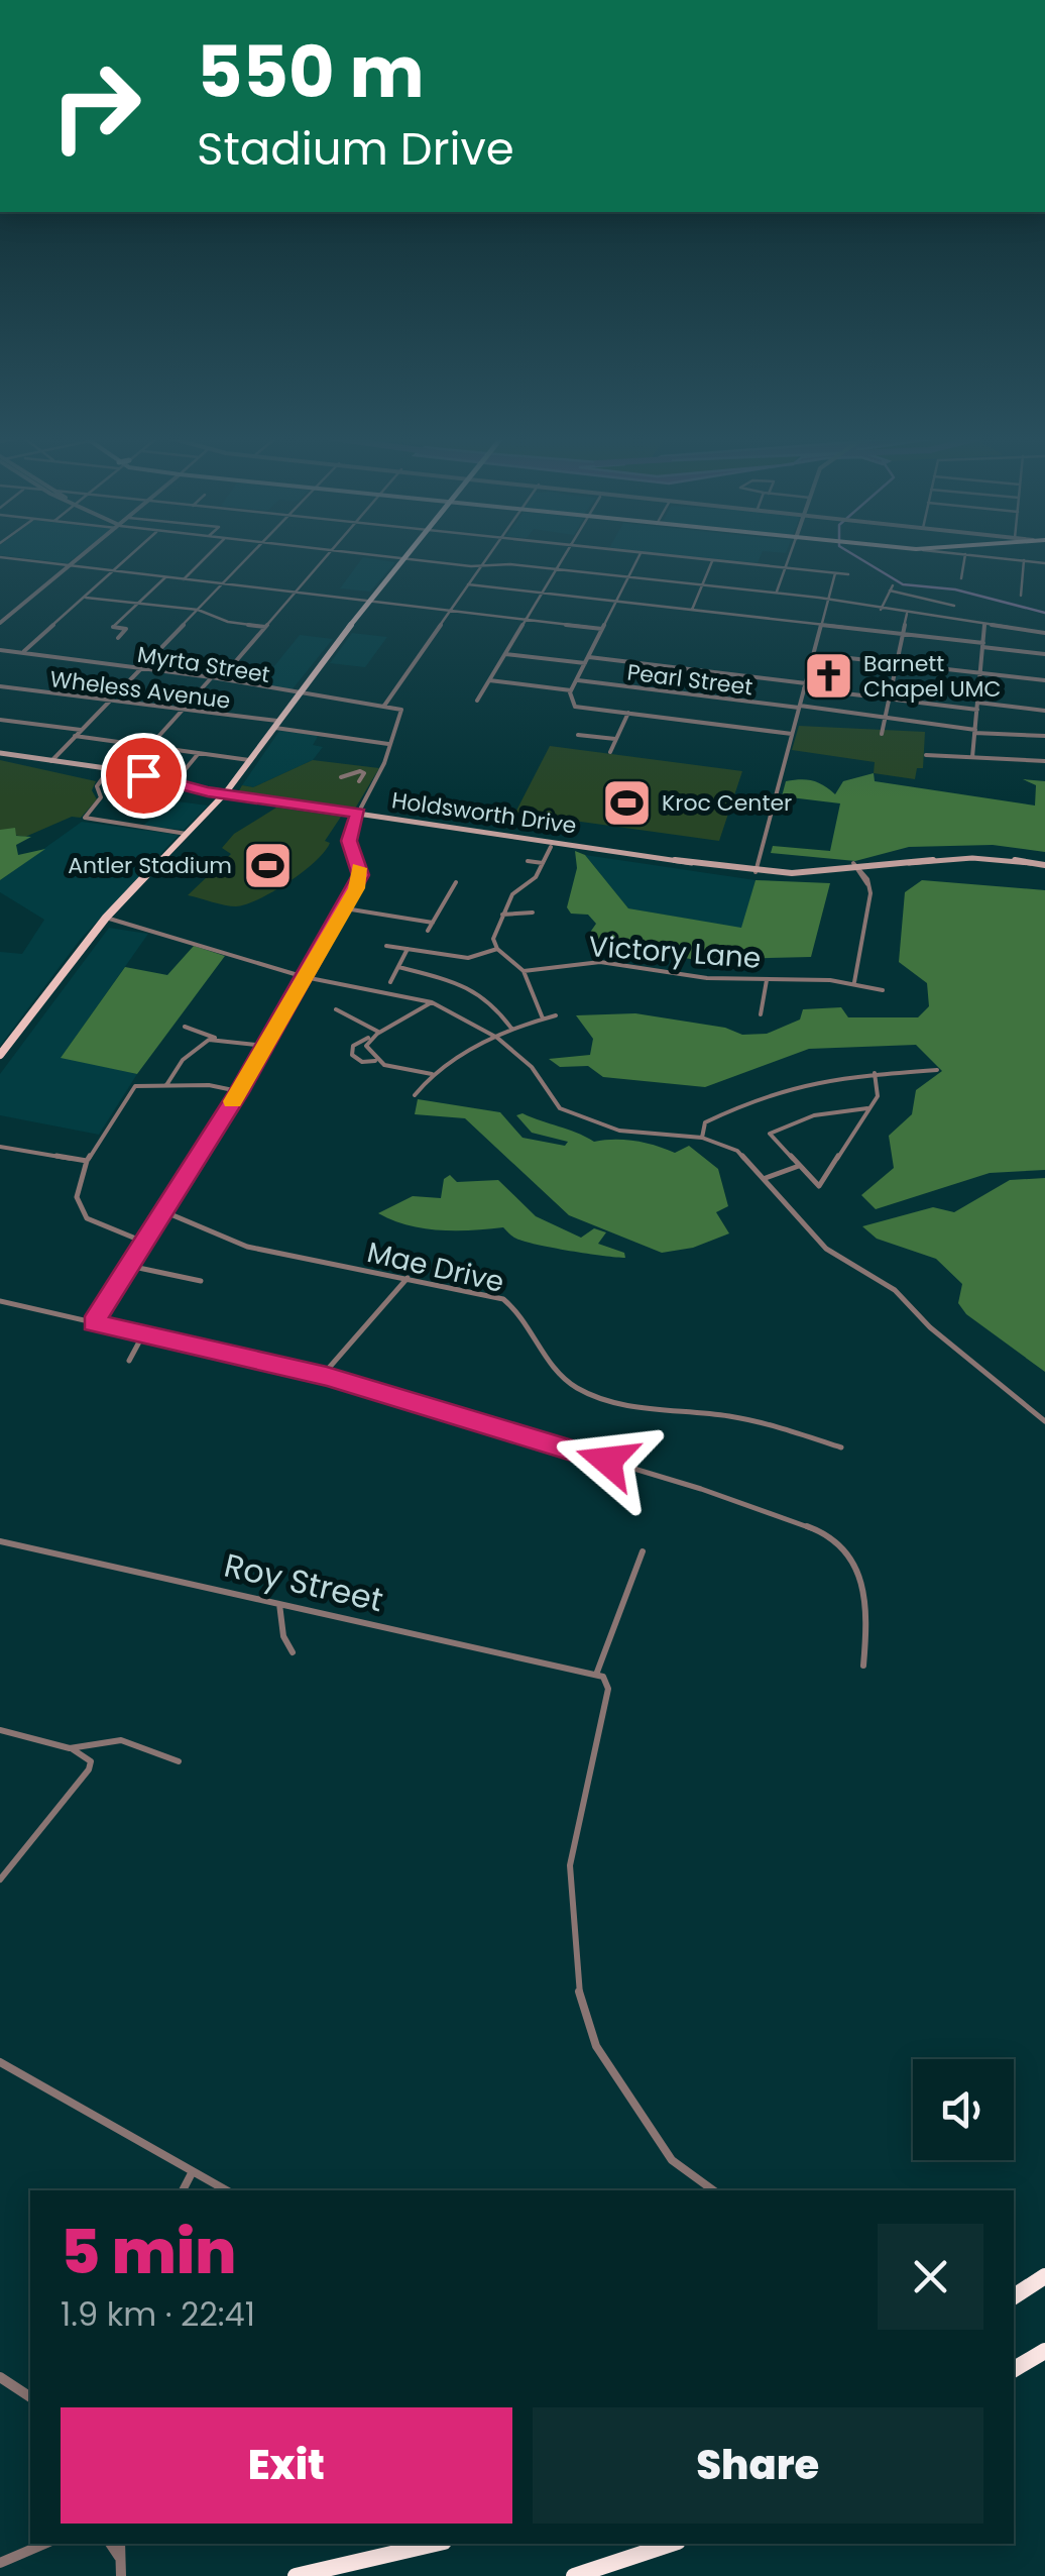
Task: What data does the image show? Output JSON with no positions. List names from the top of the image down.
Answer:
{
  "streets": {
    "main road": ["Holdsworth Drive"],
    "street": [
      "Myrta Street",
      "Pearl Street",
      "Wheless Avenue",
      "Victory Lane",
      "Mae Drive",
      "Roy Street"
    ]
  },
  "crossings": [
    ["Myrta Street", "Wheless Avenue"]
  ],
  "places": {
    "church": ["Barnett Chapel UMC"],
    "sports": ["Kroc Center", "Antler Stadium"]
  },
  "page": {
    "turn": ["550 m", "Stadium Drive"],
    "heading": ["5 min", "1.9 km · 22:41"],
    "buttons": ["Exit", "Share"]
  }
}
